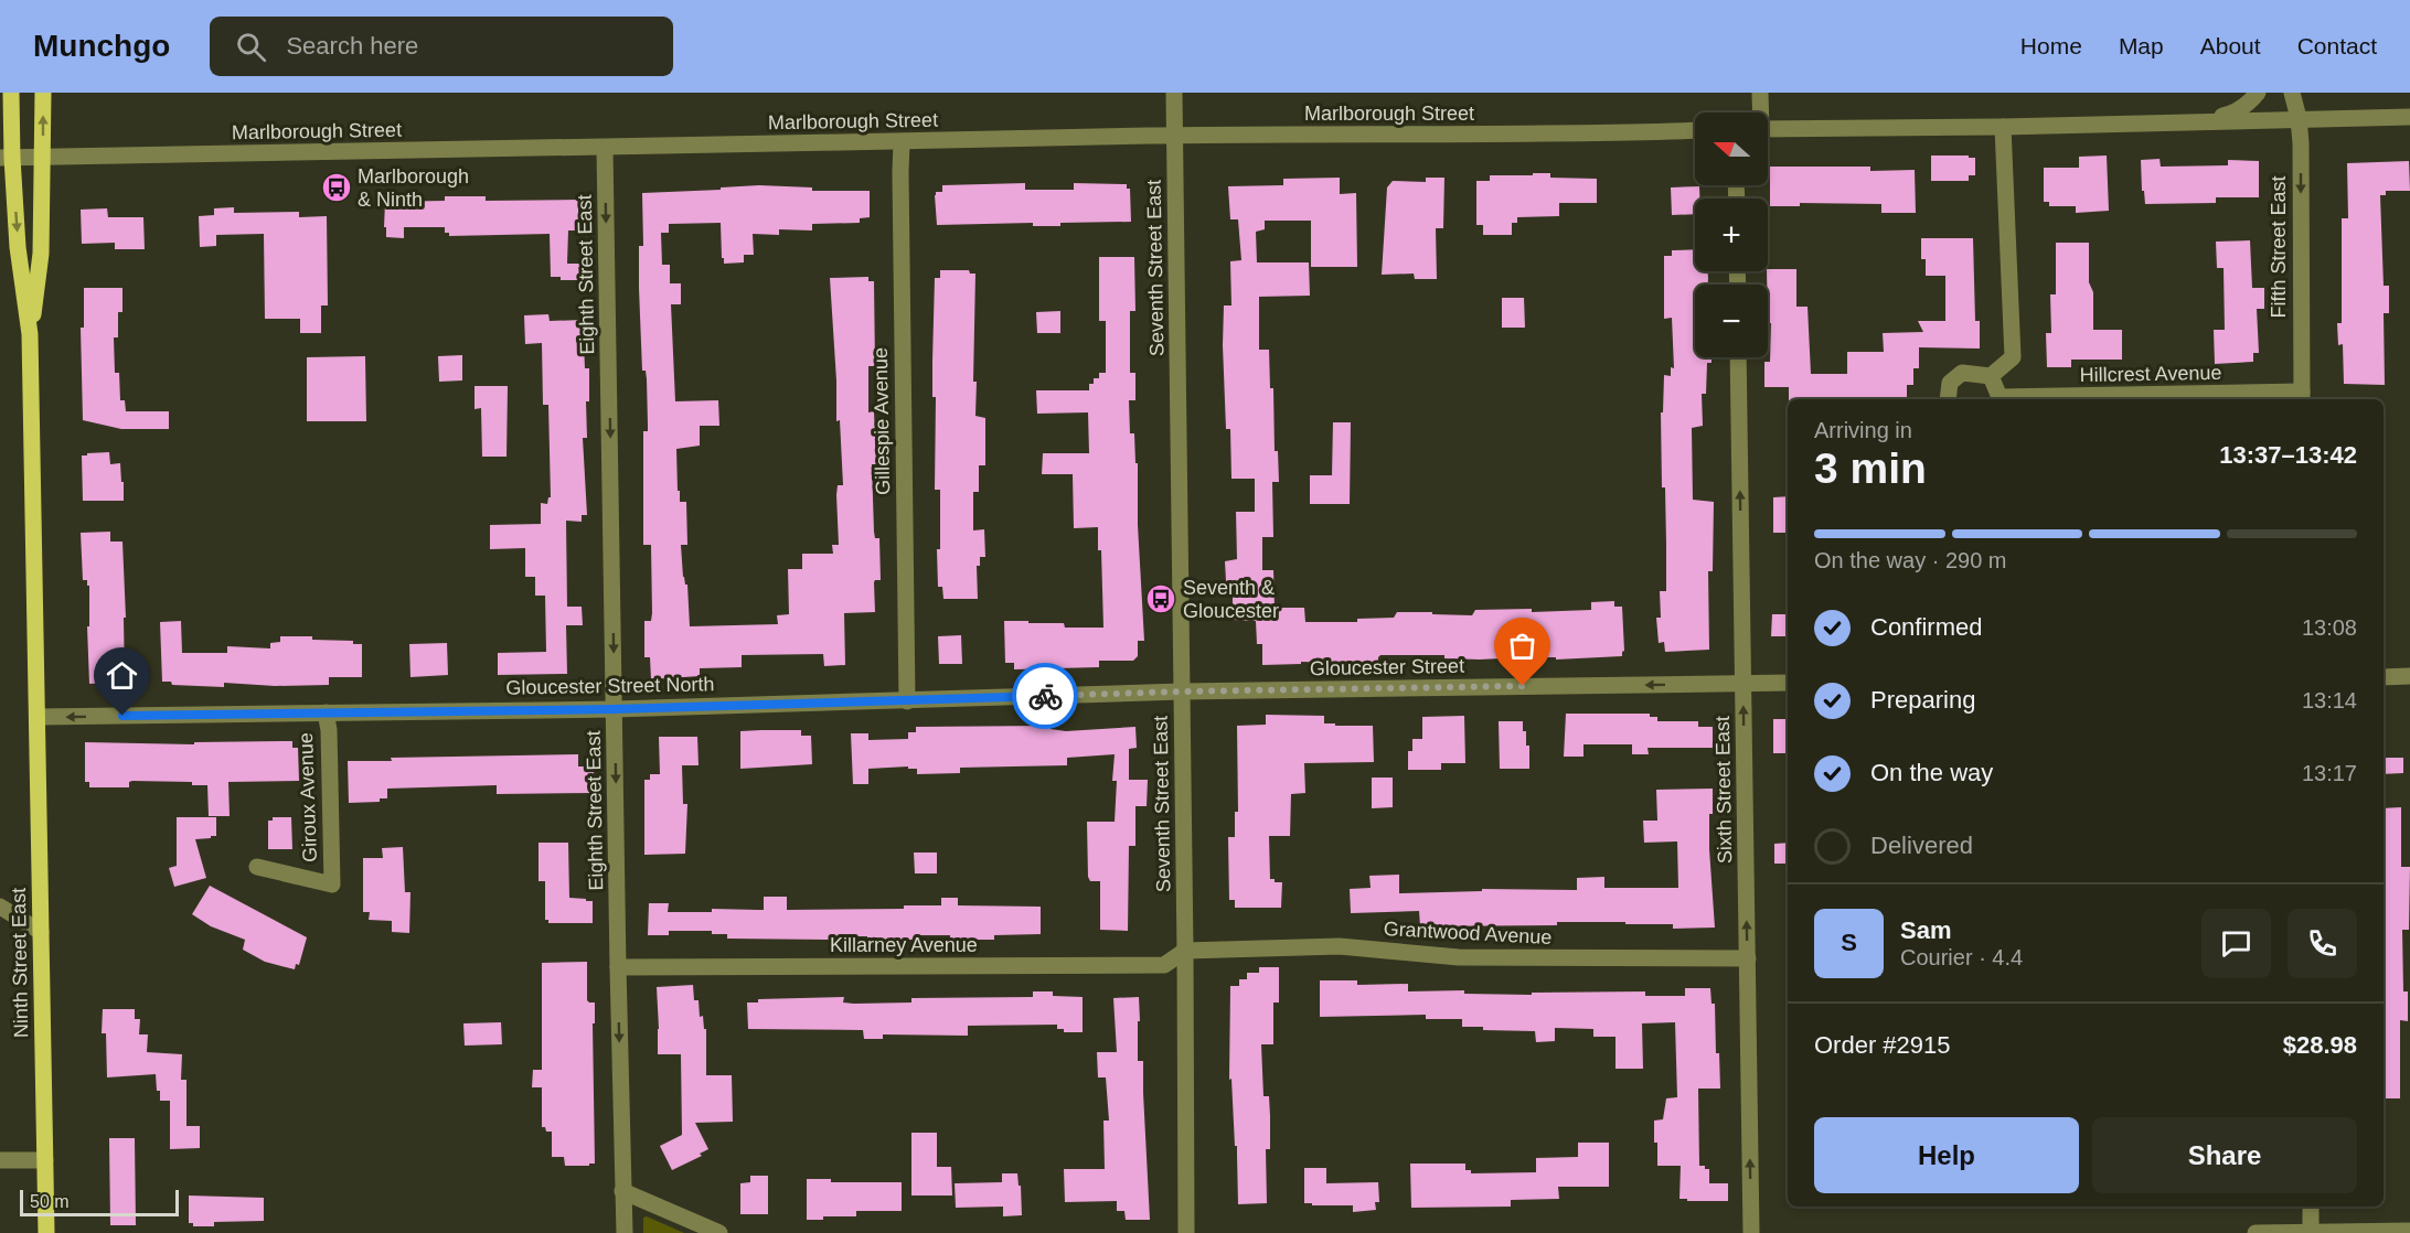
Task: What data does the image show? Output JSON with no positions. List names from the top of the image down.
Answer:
{
  "streets": {
    "main road": ["Ninth Street East"],
    "street": [
      "Marlborough Street",
      "Fifth Street East",
      "Seventh Street East",
      "Eighth Street East",
      "Hillcrest Avenue",
      "Gillespie Avenue",
      "Gloucester Street",
      "Gloucester Street North",
      "Sixth Street East",
      "Giroux Avenue",
      "Grantwood Avenue",
      "Killarney Avenue"
    ]
  },
  "crossings": [
    ["Marlborough Street", "Seventh Street East"],
    ["Marlborough Street", "Eighth Street East"],
    ["Marlborough Street", "Gillespie Avenue"],
    ["Marlborough Street", "Ninth Street East"],
    ["Fifth Street East", "Hillcrest Avenue"],
    ["Seventh Street East", "Gloucester Street"],
    ["Seventh Street East", "Gloucester Street North"],
    ["Seventh Street East", "Grantwood Avenue"],
    ["Seventh Street East", "Killarney Avenue"],
    ["Eighth Street East", "Gloucester Street North"],
    ["Eighth Street East", "Killarney Avenue"],
    ["Gillespie Avenue", "Gloucester Street North"],
    ["Gloucester Street", "Gloucester Street North"],
    ["Gloucester Street", "Sixth Street East"],
    ["Gloucester Street North", "Giroux Avenue"],
    ["Gloucester Street North", "Ninth Street East"],
    ["Sixth Street East", "Grantwood Avenue"],
    ["Grantwood Avenue", "Killarney Avenue"]
  ],
  "one_way": [
    "Fifth Street East",
    "Eighth Street East",
    "Gloucester Street",
    "Sixth Street East"
  ],
  "places": {
    "bus stop": ["Marlborough & Ninth", "Seventh & Gloucester"]
  },
  "scale_bar": "50 m",
  "north": "left",
  "page": {
    "header": "Munchgo",
    "search": "Search here",
    "nav": [
      "Home",
      "Map",
      "About",
      "Contact"
    ],
    "map_buttons": ["+", "−"],
    "heading": ["3 min", "Arriving in", "13:37–13:42"],
    "panel": [
      "Sam",
      "Courier · 4.4",
      "Order #2915",
      "$28.98"
    ],
    "bar": "On the way · 290 m",
    "list": [
      ["Confirmed", "13:08"],
      ["Preparing", "13:14"],
      ["On the way", "13:17"],
      "Delivered"
    ],
    "round": "S",
    "buttons": ["Help", "Share"],
    "scale": "50 m"
  }
}
